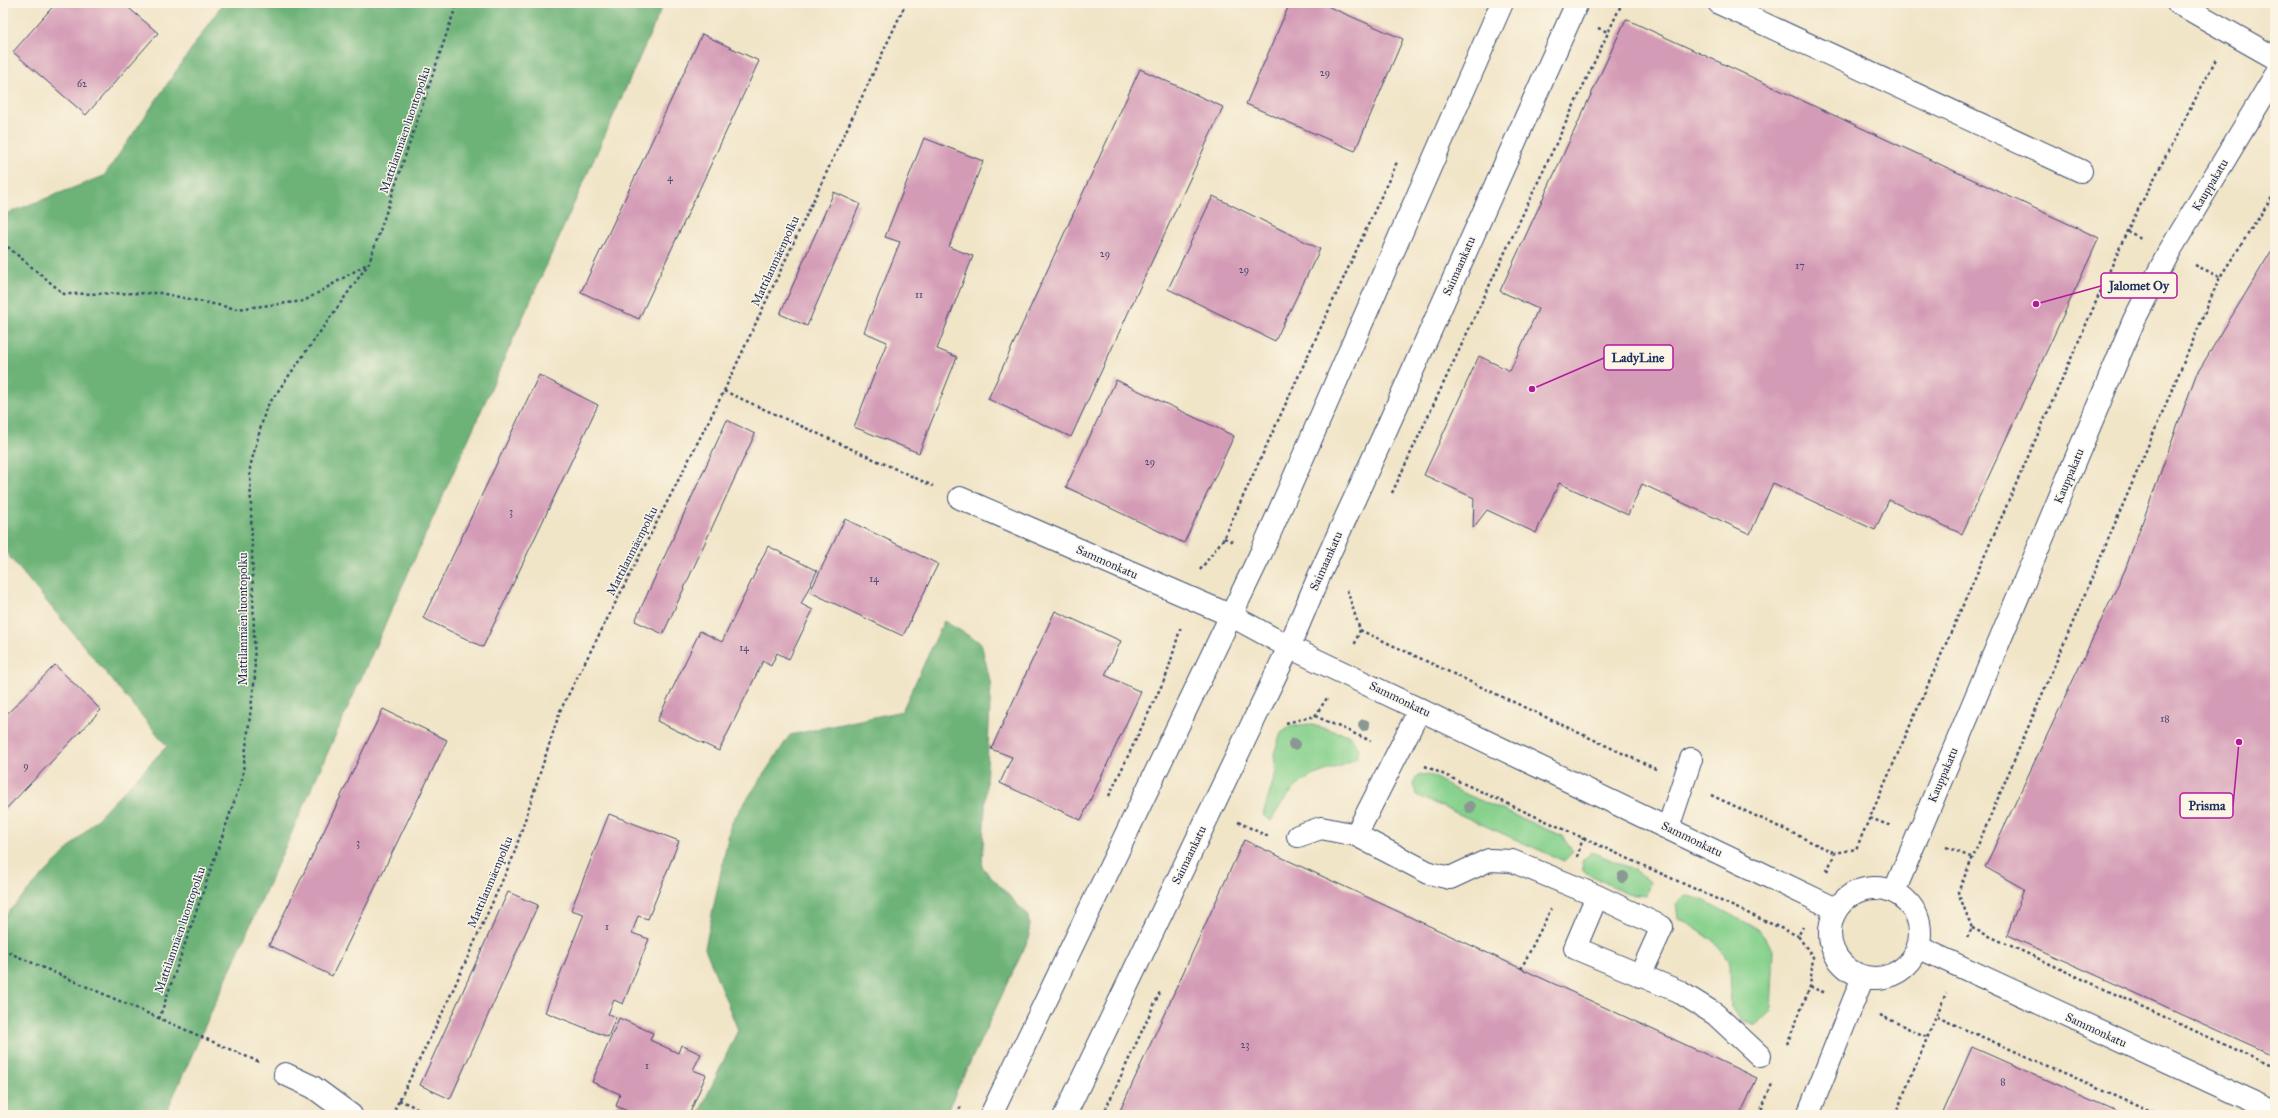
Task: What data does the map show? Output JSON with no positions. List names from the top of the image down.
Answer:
{
  "streets": {
    "street": ["Kauppakatu", "Saimaankatu", "Sammonkatu"],
    "path": ["Mattilanmäen luontopolku", "Mattilanmäenpolku"]
  },
  "crossings": [
    ["Kauppakatu", "Sammonkatu"],
    ["Saimaankatu", "Sammonkatu"]
  ],
  "places": ["Jalomet Oy", "LadyLine", "Prisma"],
  "house_numbers": [
    "29",
    "62",
    "4",
    "29",
    "17",
    "29",
    "11",
    "29",
    "3",
    "14",
    "14",
    "18",
    "9",
    "3",
    "1",
    "23",
    "1",
    "8"
  ]
}
